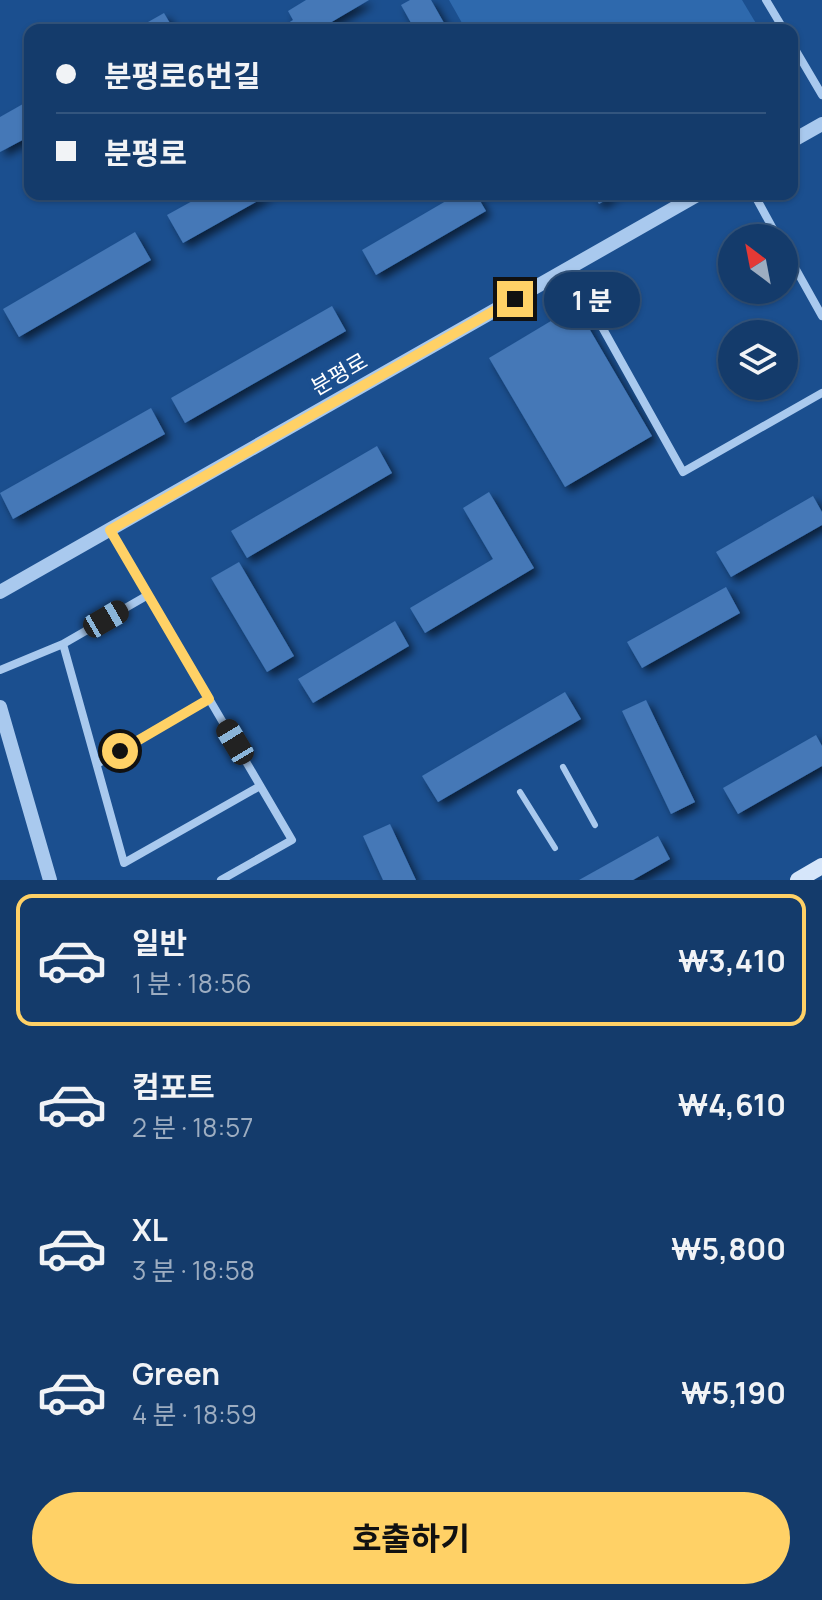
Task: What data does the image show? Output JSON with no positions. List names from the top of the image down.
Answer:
{
  "streets": {
    "street": ["분평로"]
  },
  "north": "top left",
  "page": {
    "banner": ["분평로6번길", "분평로"],
    "bubble": "1 분",
    "list": [
      {
        "name": "일반",
        "note": "1 분 · 18:56",
        "value": "₩3,410"
      },
      {
        "name": "컴포트",
        "note": "2 분 · 18:57",
        "value": "₩4,610"
      },
      {
        "name": "XL",
        "note": "3 분 · 18:58",
        "value": "₩5,800"
      },
      {
        "name": "Green",
        "note": "4 분 · 18:59",
        "value": "₩5,190"
      }
    ],
    "buttons": "호출하기"
  }
}
